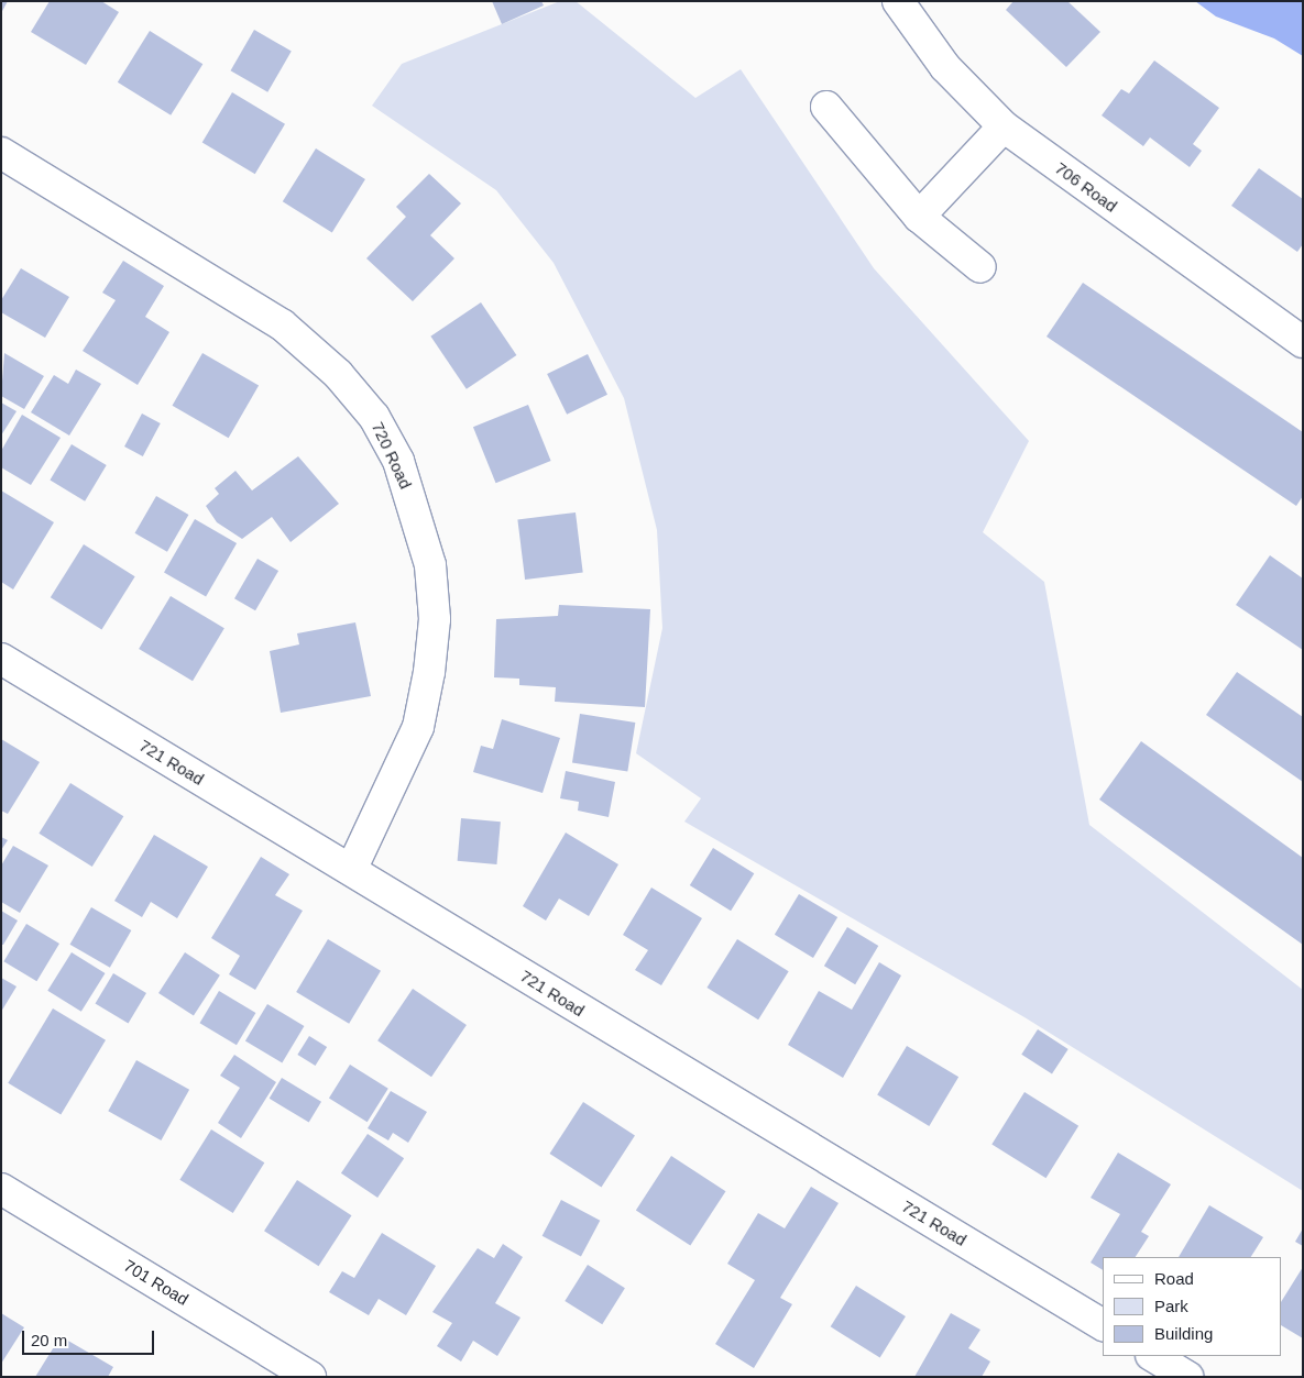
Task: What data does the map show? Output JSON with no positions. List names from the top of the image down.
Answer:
{
  "streets": {
    "street": [
      "706 Road",
      "720 Road",
      "721 Road",
      "701 Road"
    ]
  },
  "crossings": [
    ["720 Road", "721 Road"]
  ],
  "legend": ["Road", "Park", "Building"],
  "scale_bar": "20 m"
}
